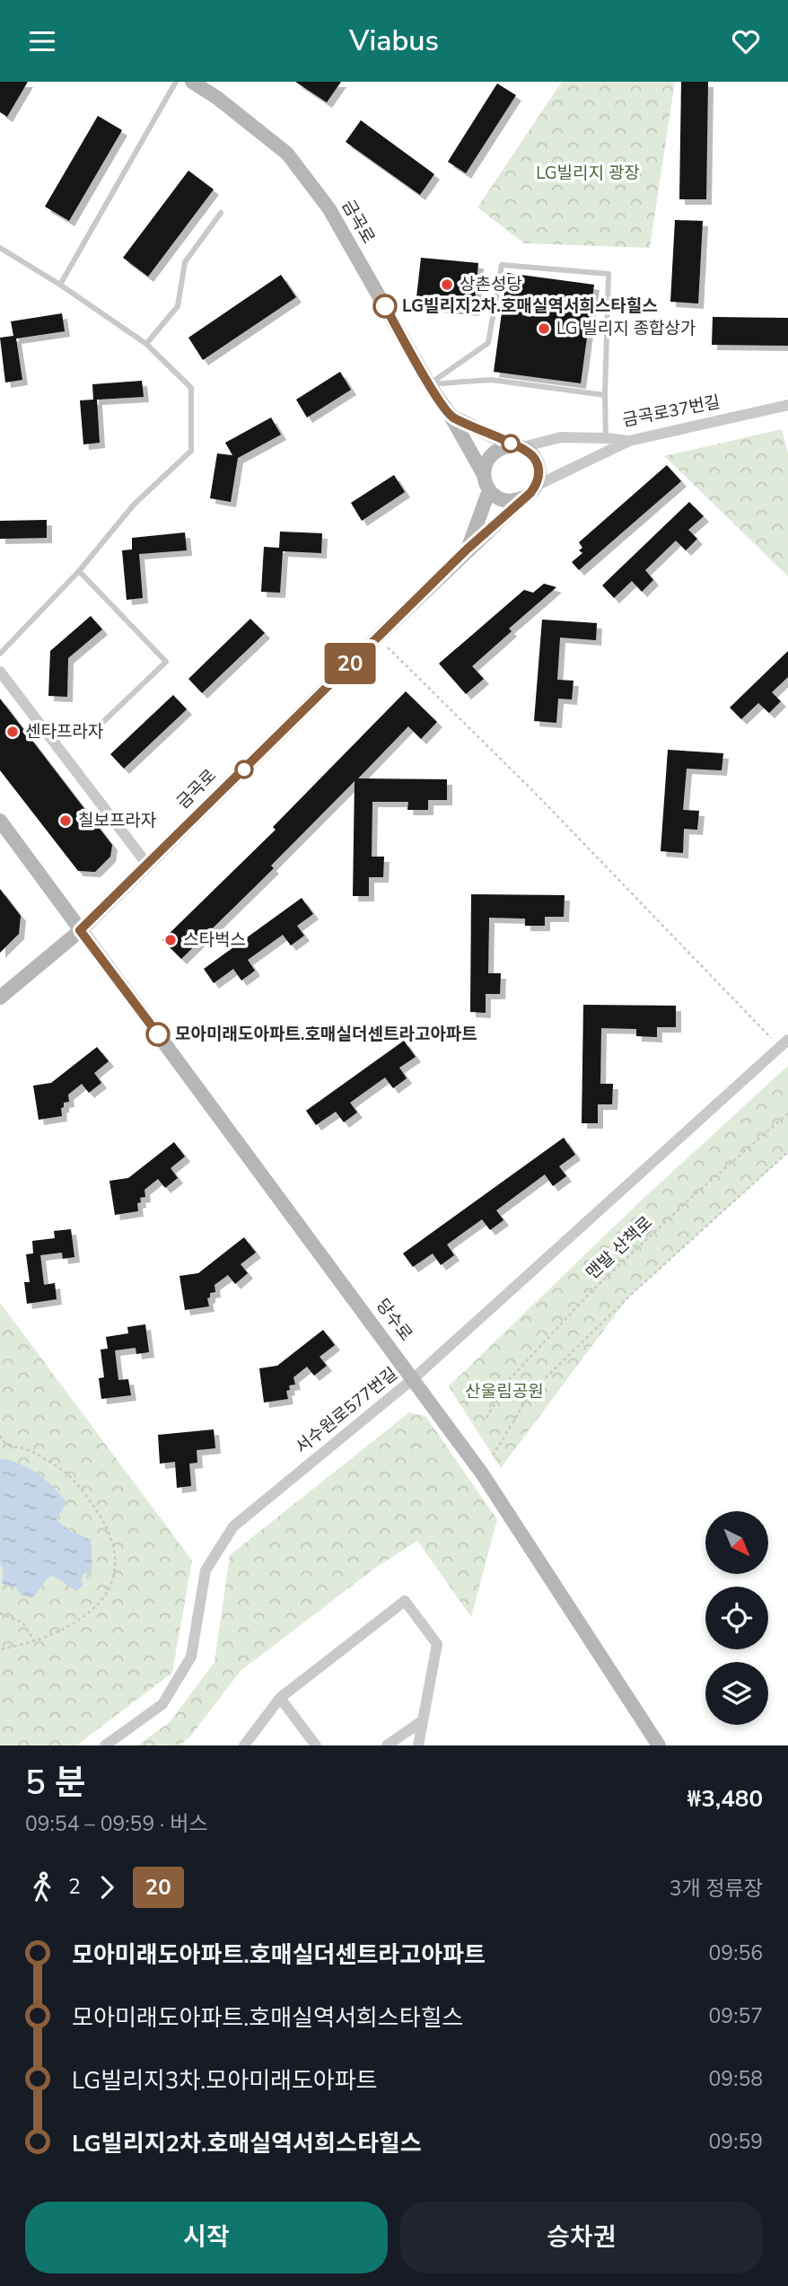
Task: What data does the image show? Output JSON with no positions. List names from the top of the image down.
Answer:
{
  "streets": {
    "main road": ["금곡로", "당수로"],
    "street": ["금곡로37번길", "서수원로577번길"],
    "path": ["맨발 산책로"]
  },
  "crossings": [
    ["금곡로", "금곡로37번길"],
    ["금곡로", "당수로"],
    ["당수로", "서수원로577번길"]
  ],
  "parks": ["LG빌리지 광장", "산울림공원"],
  "places": [
    "상촌성당",
    "LG빌리지2차.호매실역서희스타힐스",
    "LG 빌리지 종합상가",
    "센타프라자",
    "칠보프라자",
    "스타벅스",
    "모아미래도아파트.호매실더센트라고아파트"
  ],
  "lines": ["bus line 20"],
  "north": "bottom right",
  "page": {
    "header": "Viabus",
    "on_map": "20",
    "heading": ["5 분", "09:54 – 09:59 · 버스", "₩3,480"],
    "legs": ["2", "20", "3개 정류장"],
    "list": [
      {
        "name": "모아미래도아파트.호매실더센트라고아파트",
        "value": "09:56"
      },
      {
        "name": "모아미래도아파트.호매실역서희스타힐스",
        "value": "09:57"
      },
      {
        "name": "LG빌리지3차.모아미래도아파트",
        "value": "09:58"
      },
      {
        "name": "LG빌리지2차.호매실역서희스타힐스",
        "value": "09:59"
      }
    ],
    "buttons": ["시작", "승차권"]
  }
}
